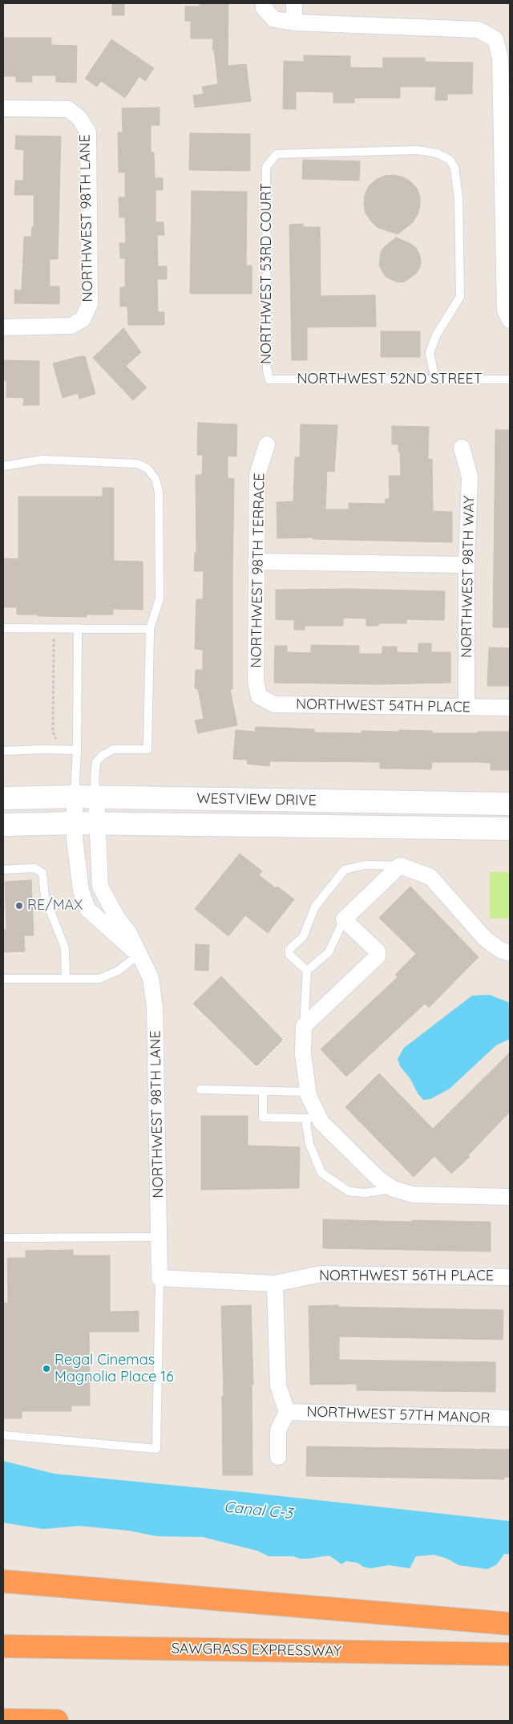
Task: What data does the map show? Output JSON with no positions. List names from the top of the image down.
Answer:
{
  "streets": {
    "highway": ["SAWGRASS EXPRESSWAY"],
    "street": [
      "NORTHWEST 98TH LANE",
      "NORTHWEST 98TH TERRACE",
      "NORTHWEST 98TH WAY",
      "NORTHWEST 54TH PLACE",
      "WESTVIEW DRIVE",
      "NORTHWEST 56TH PLACE",
      "NORTHWEST 57TH MANOR"
    ],
    "lane": ["NORTHWEST 53RD COURT", "NORTHWEST 52ND STREET"]
  },
  "crossings": [
    ["NORTHWEST 98TH LANE", "WESTVIEW DRIVE"],
    ["NORTHWEST 98TH LANE", "NORTHWEST 56TH PLACE"],
    ["NORTHWEST 53RD COURT", "NORTHWEST 52ND STREET"],
    ["NORTHWEST 98TH TERRACE", "NORTHWEST 54TH PLACE"],
    ["NORTHWEST 98TH WAY", "NORTHWEST 54TH PLACE"]
  ],
  "water": ["Canal C-3"],
  "places": ["RE/MAX", "Regal Cinemas Magnolia Place 16"]
}
